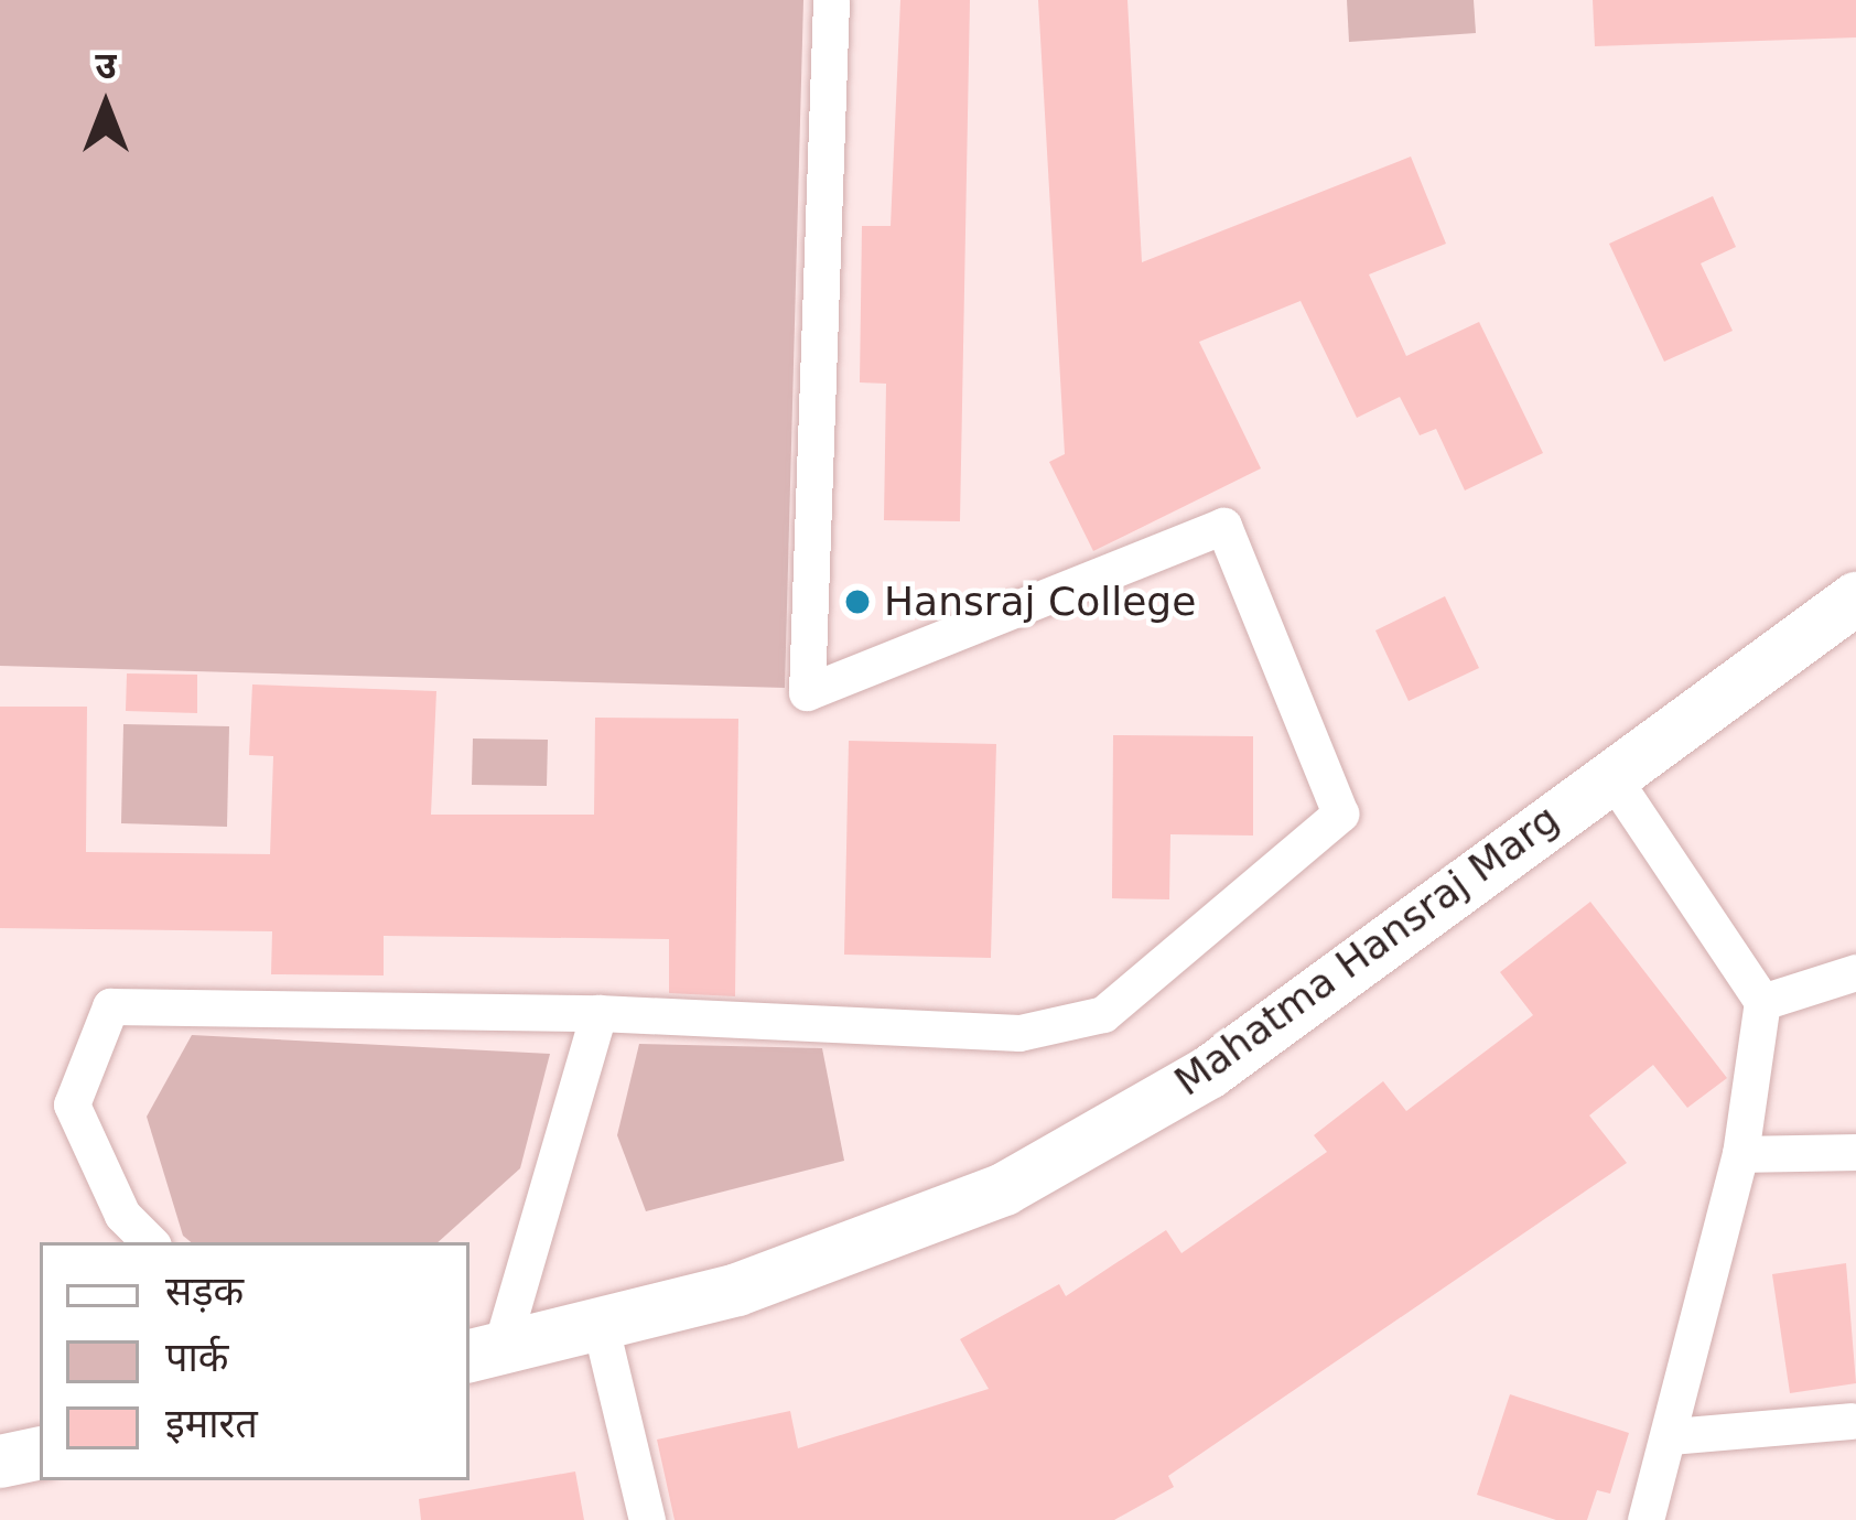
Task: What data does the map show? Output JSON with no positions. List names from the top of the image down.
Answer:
{
  "streets": {
    "street": ["Mahatma Hansraj Marg"]
  },
  "places": ["Hansraj College"],
  "legend": ["सड़क", "पार्क", "इमारत"],
  "north": "top"
}
